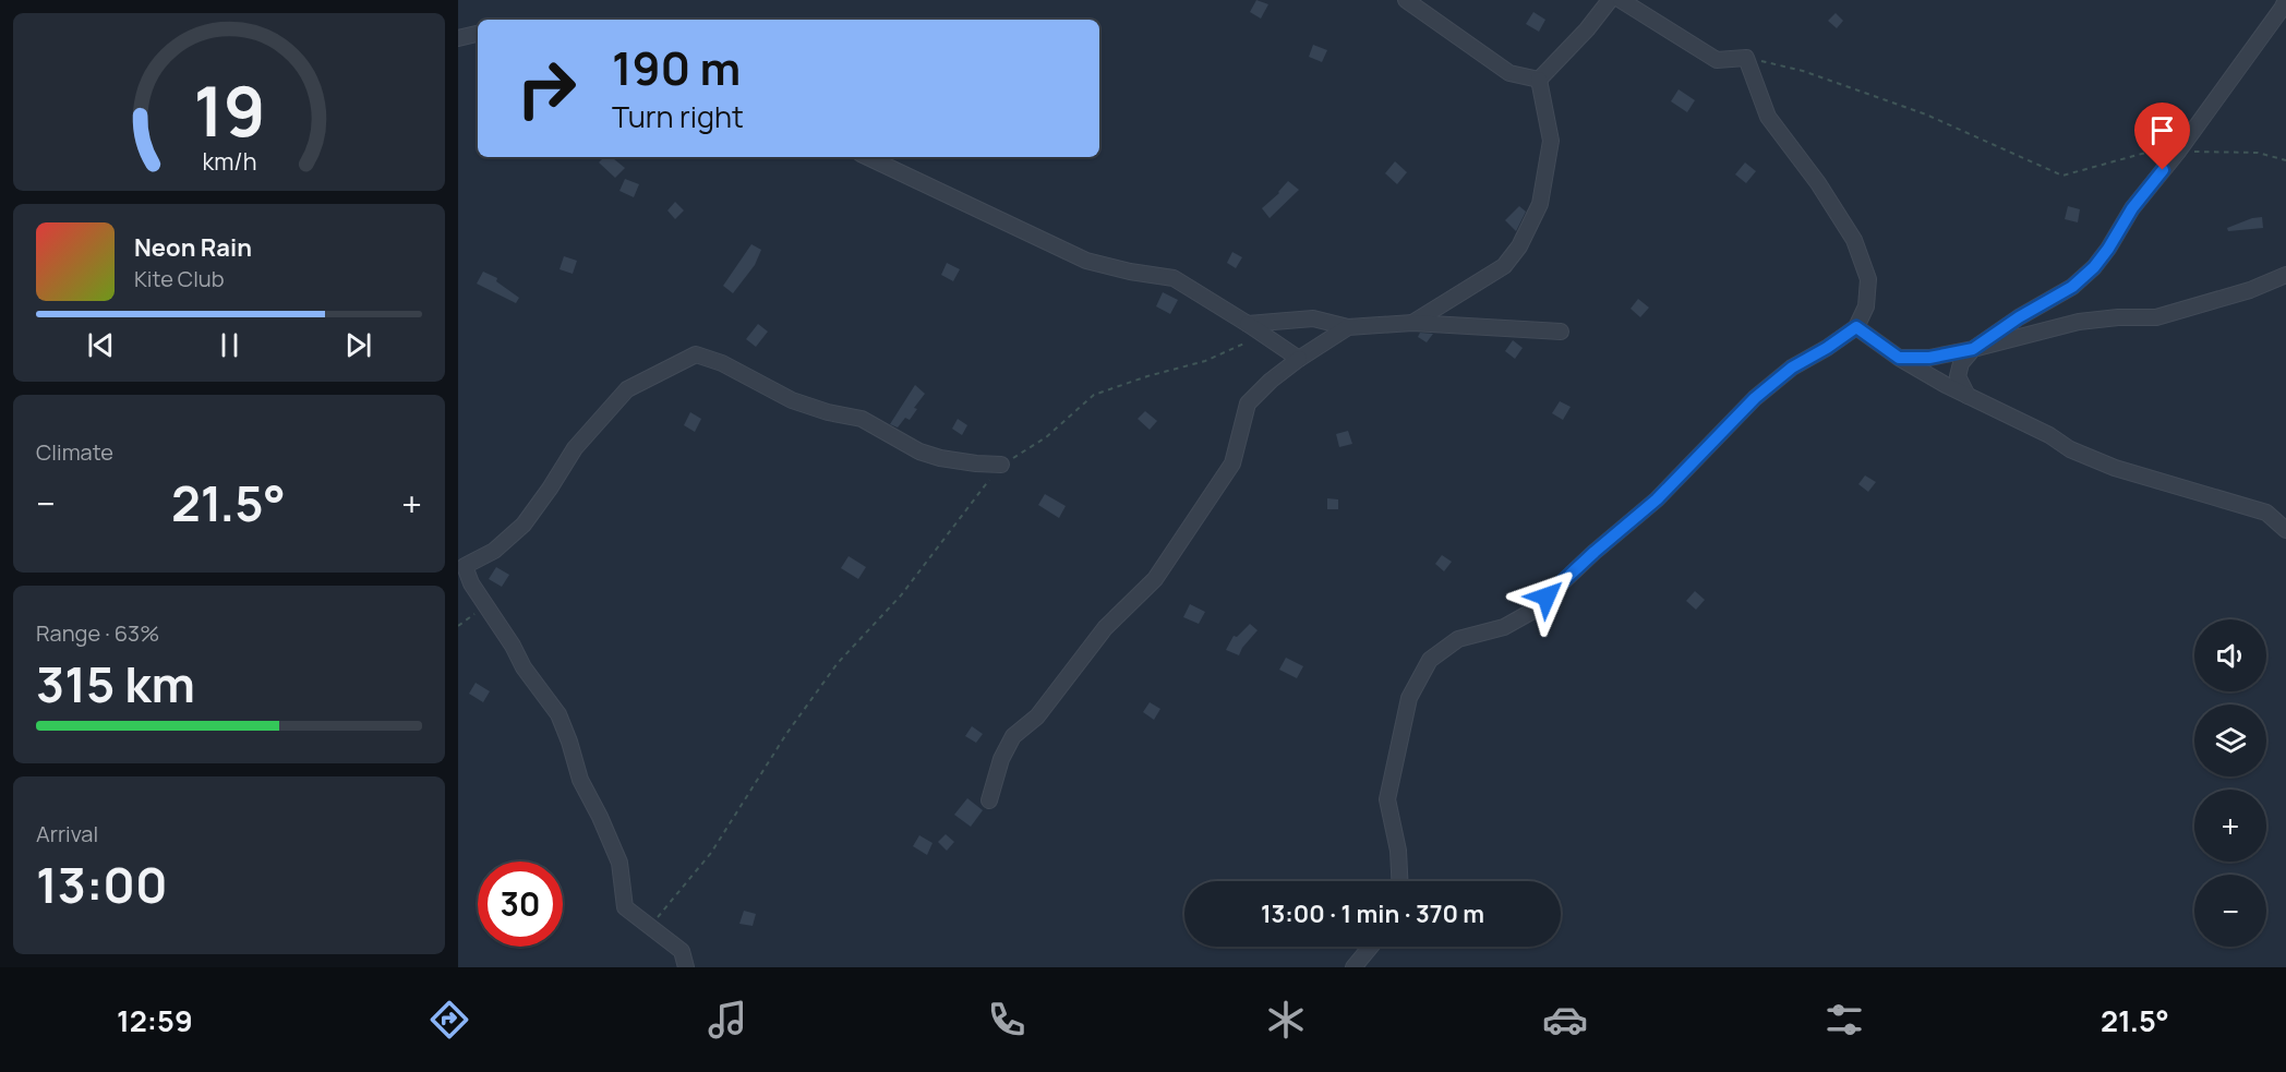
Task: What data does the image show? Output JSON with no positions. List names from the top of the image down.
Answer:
{
  "page": {
    "turn": ["190 m", "Turn right"],
    "song": ["Neon Rain", "Kite Club"],
    "tile": [
      "Climate",
      ["Range · 63%", "315 km"],
      ["Arrival", "13:00"]
    ],
    "heat": ["−", "21.5°", "+"],
    "map_buttons": ["+", "−"],
    "limit": "30",
    "trip": "13:00 · 1 min · 370 m",
    "tabs": ["12:59", "21.5°"],
    "gauge": ["19", "km/h"]
  }
}
